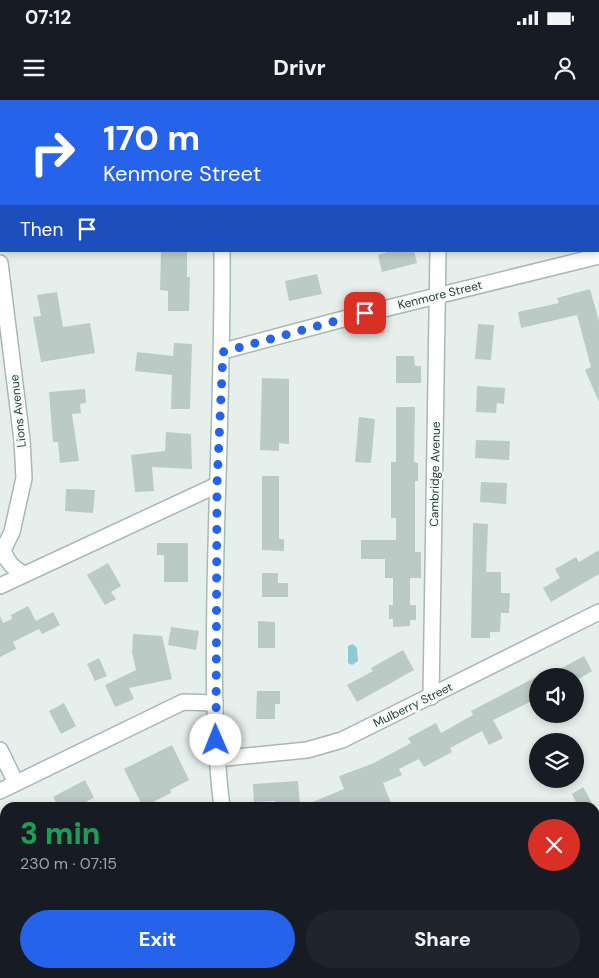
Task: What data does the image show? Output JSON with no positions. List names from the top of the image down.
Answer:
{
  "streets": {
    "street": [
      "Kenmore Street",
      "Lions Avenue",
      "Cambridge Avenue",
      "Mulberry Street"
    ]
  },
  "crossings": [
    ["Kenmore Street", "Cambridge Avenue"],
    ["Cambridge Avenue", "Mulberry Street"]
  ],
  "page": {
    "status": "07:12",
    "header": "Drivr",
    "turn": ["170 m", "Kenmore Street"],
    "then": "Then",
    "heading": ["3 min", "230 m · 07:15"],
    "buttons": ["Exit", "Share"]
  }
}
